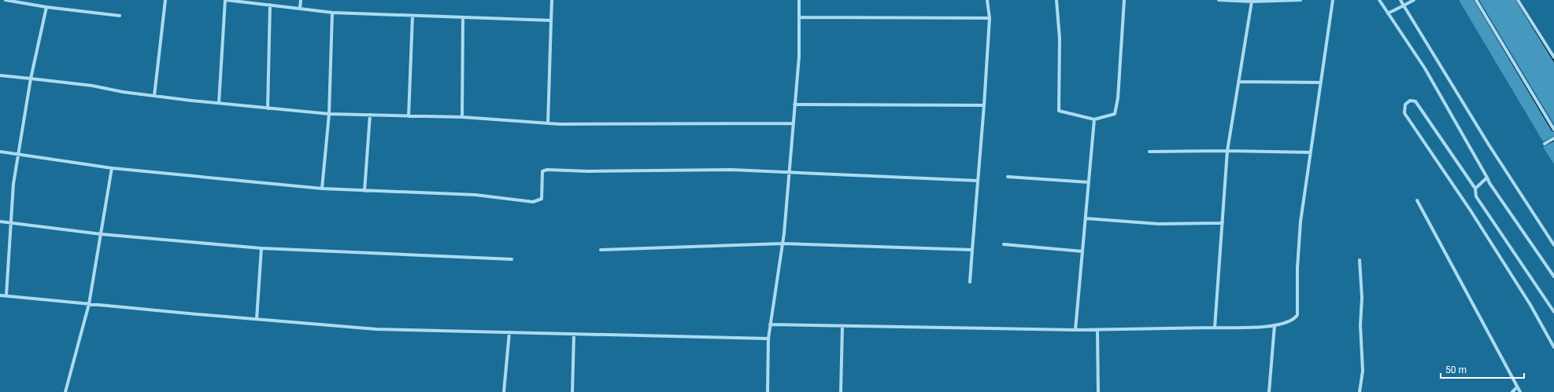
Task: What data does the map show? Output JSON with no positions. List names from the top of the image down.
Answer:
{
  "scale_bar": "50 m"
}
